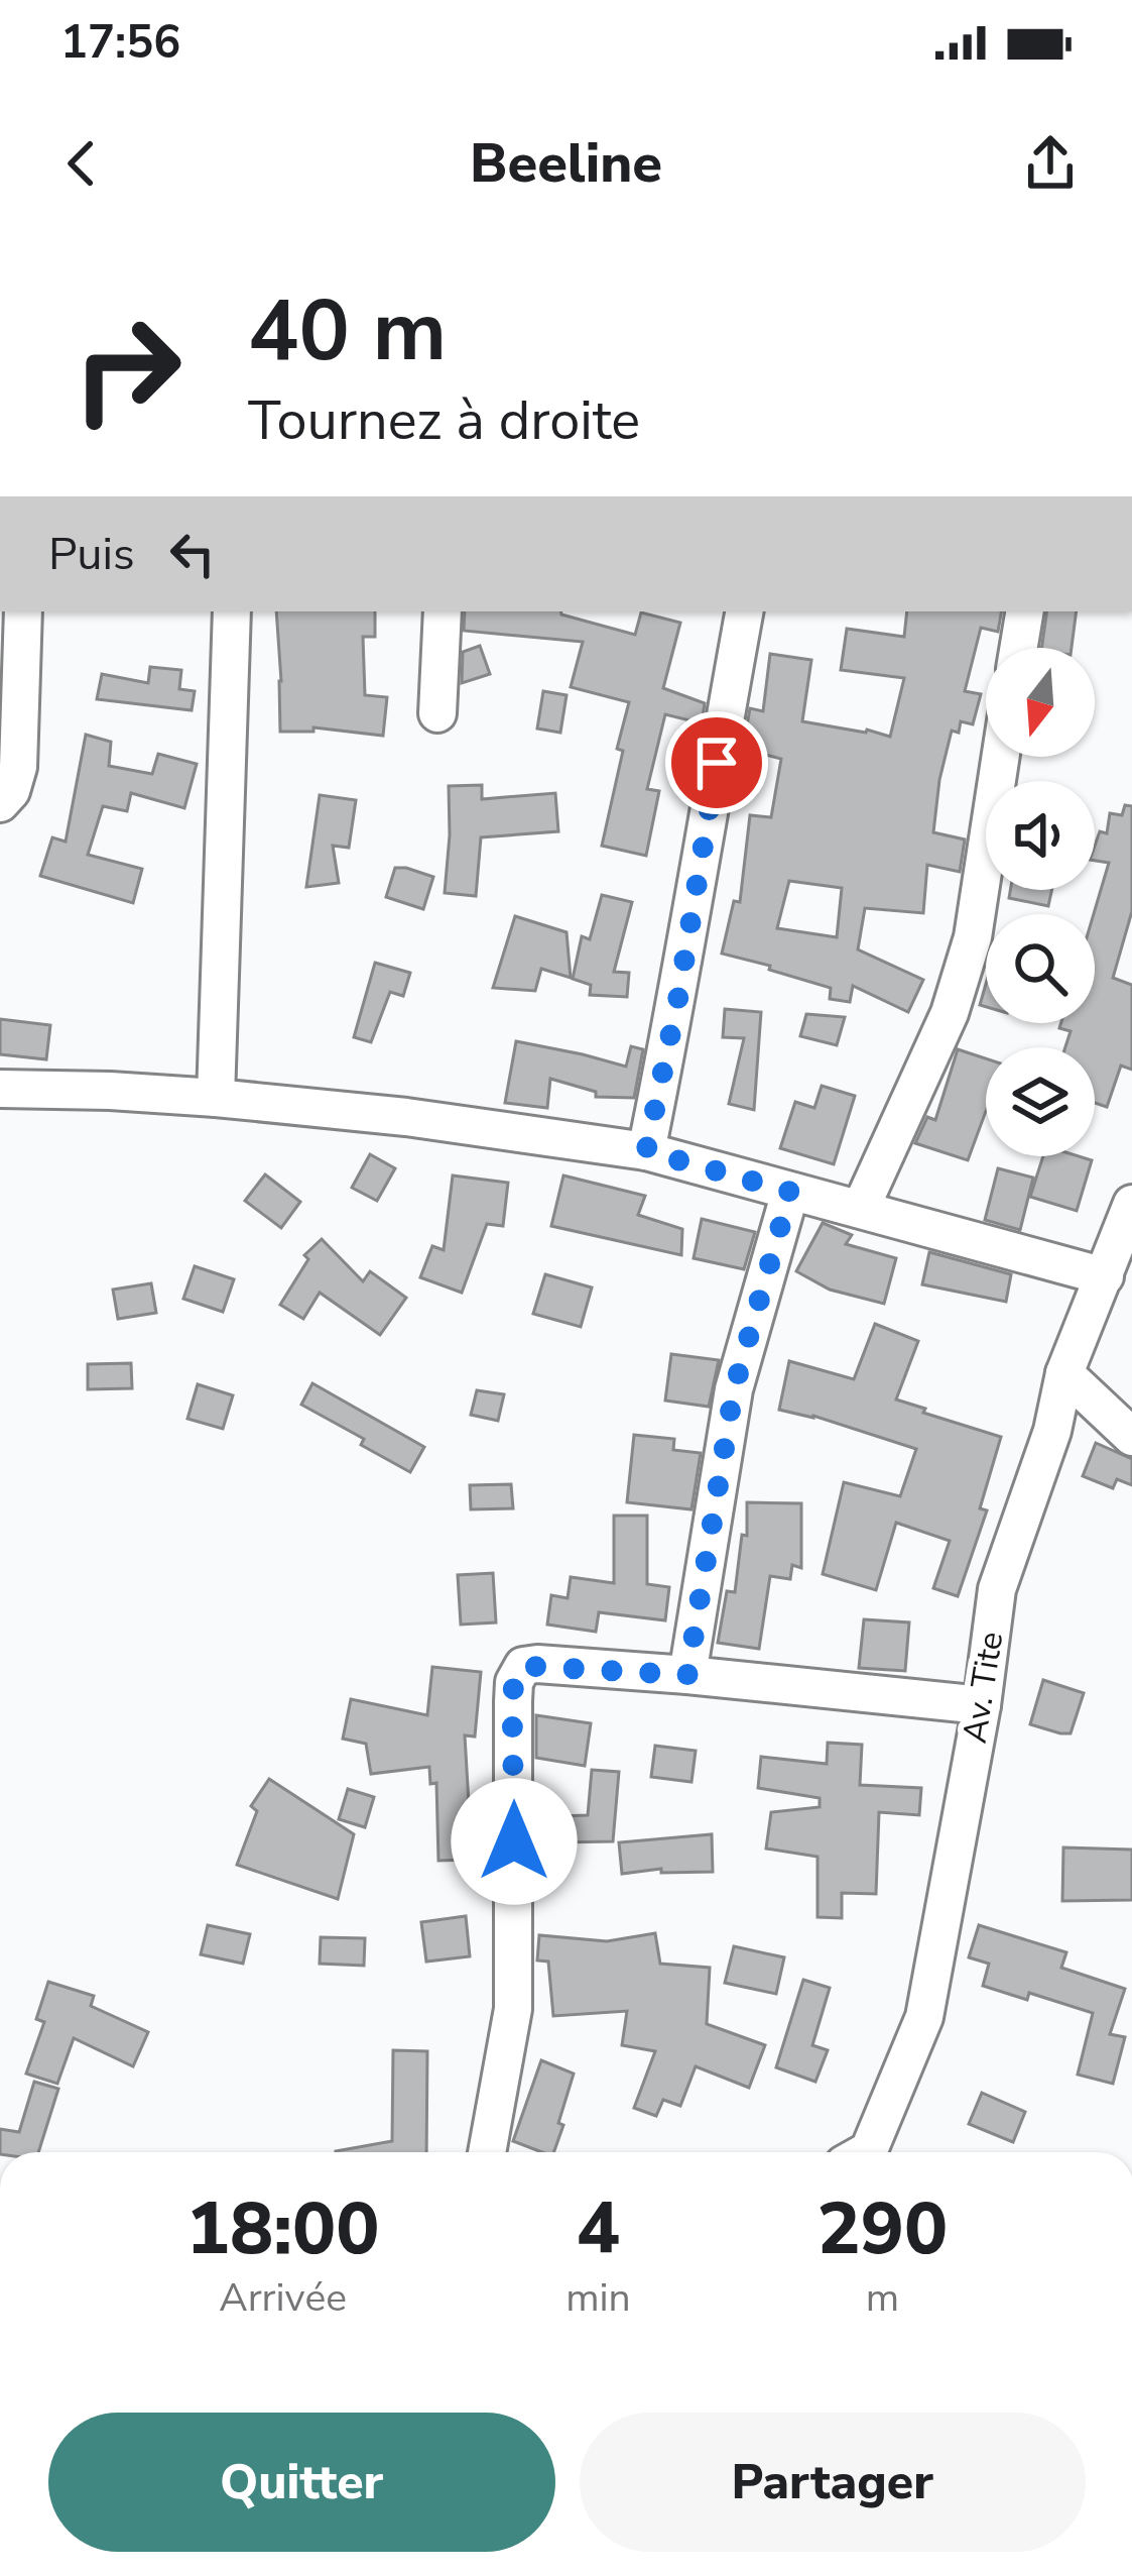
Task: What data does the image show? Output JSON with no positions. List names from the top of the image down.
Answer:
{
  "streets": {
    "street": ["Av. Tite"]
  },
  "north": "bottom",
  "page": {
    "status": "17:56",
    "header": "Beeline",
    "turn": ["40 m", "Tournez à droite"],
    "then": "Puis",
    "eta": [
      "18:00",
      "Arrivée",
      "4",
      "min",
      "290",
      "m"
    ],
    "buttons": ["Quitter", "Partager"]
  }
}
